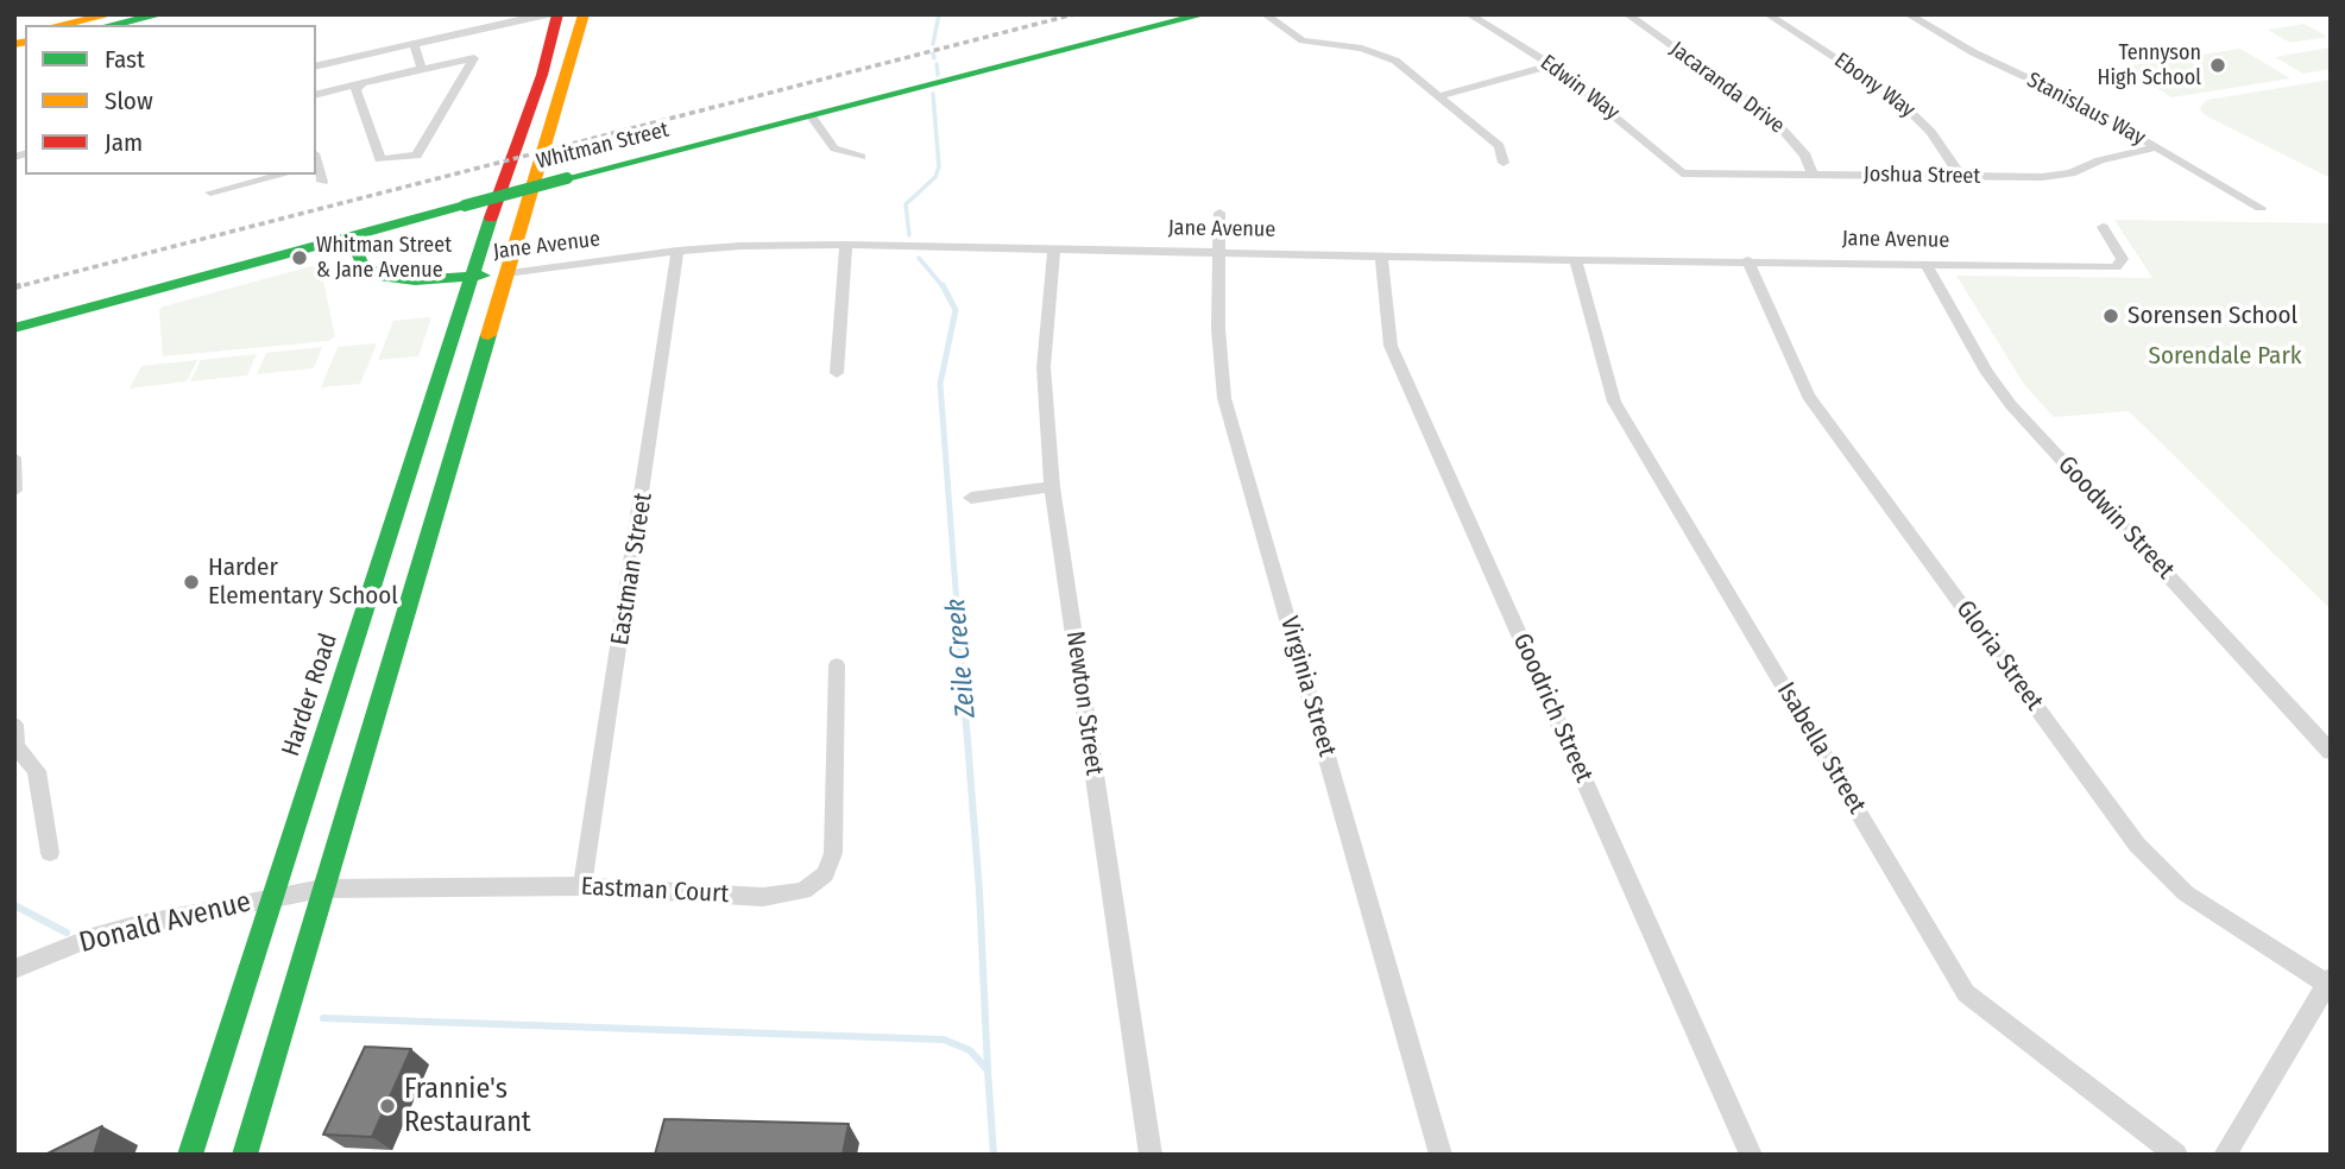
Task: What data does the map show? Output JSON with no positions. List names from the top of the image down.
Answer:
{
  "streets": {
    "main road": ["Whitman Street", "Jane Avenue", "Harder Road"],
    "street": [
      "Ebony Way",
      "Edwin Way",
      "Jacaranda Drive",
      "Stanislaus Way",
      "Joshua Street",
      "Goodwin Street",
      "Eastman Street",
      "Gloria Street",
      "Virginia Street",
      "Newton Street",
      "Goodrich Street",
      "Isabella Street",
      "Eastman Court",
      "Donald Avenue"
    ]
  },
  "crossings": [
    ["Ebony Way", "Joshua Street"],
    ["Edwin Way", "Joshua Street"],
    ["Jacaranda Drive", "Joshua Street"],
    ["Stanislaus Way", "Joshua Street"],
    ["Whitman Street", "Jane Avenue"],
    ["Jane Avenue", "Goodwin Street"],
    ["Jane Avenue", "Eastman Street"],
    ["Jane Avenue", "Gloria Street"],
    ["Jane Avenue", "Virginia Street"],
    ["Jane Avenue", "Harder Road"],
    ["Jane Avenue", "Newton Street"],
    ["Jane Avenue", "Goodrich Street"],
    ["Jane Avenue", "Isabella Street"],
    ["Eastman Street", "Eastman Court"],
    ["Harder Road", "Eastman Court"],
    ["Harder Road", "Donald Avenue"],
    ["Eastman Court", "Donald Avenue"]
  ],
  "water": ["Zeile Creek"],
  "parks": ["Sorendale Park"],
  "places": [
    "Tennyson High School",
    "Whitman Street & Jane Avenue",
    "Sorensen School",
    "Harder Elementary School",
    "Frannie's Restaurant"
  ],
  "legend": ["Fast", "Slow", "Jam"]
}
